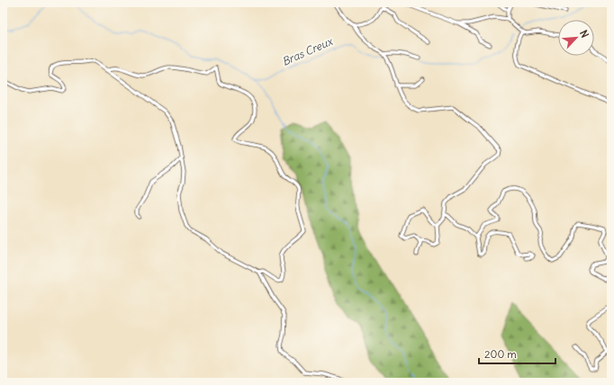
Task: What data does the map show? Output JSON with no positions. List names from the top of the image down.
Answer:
{
  "water": ["Bras Creux"],
  "scale_bar": "200 m",
  "north": "top right"
}
